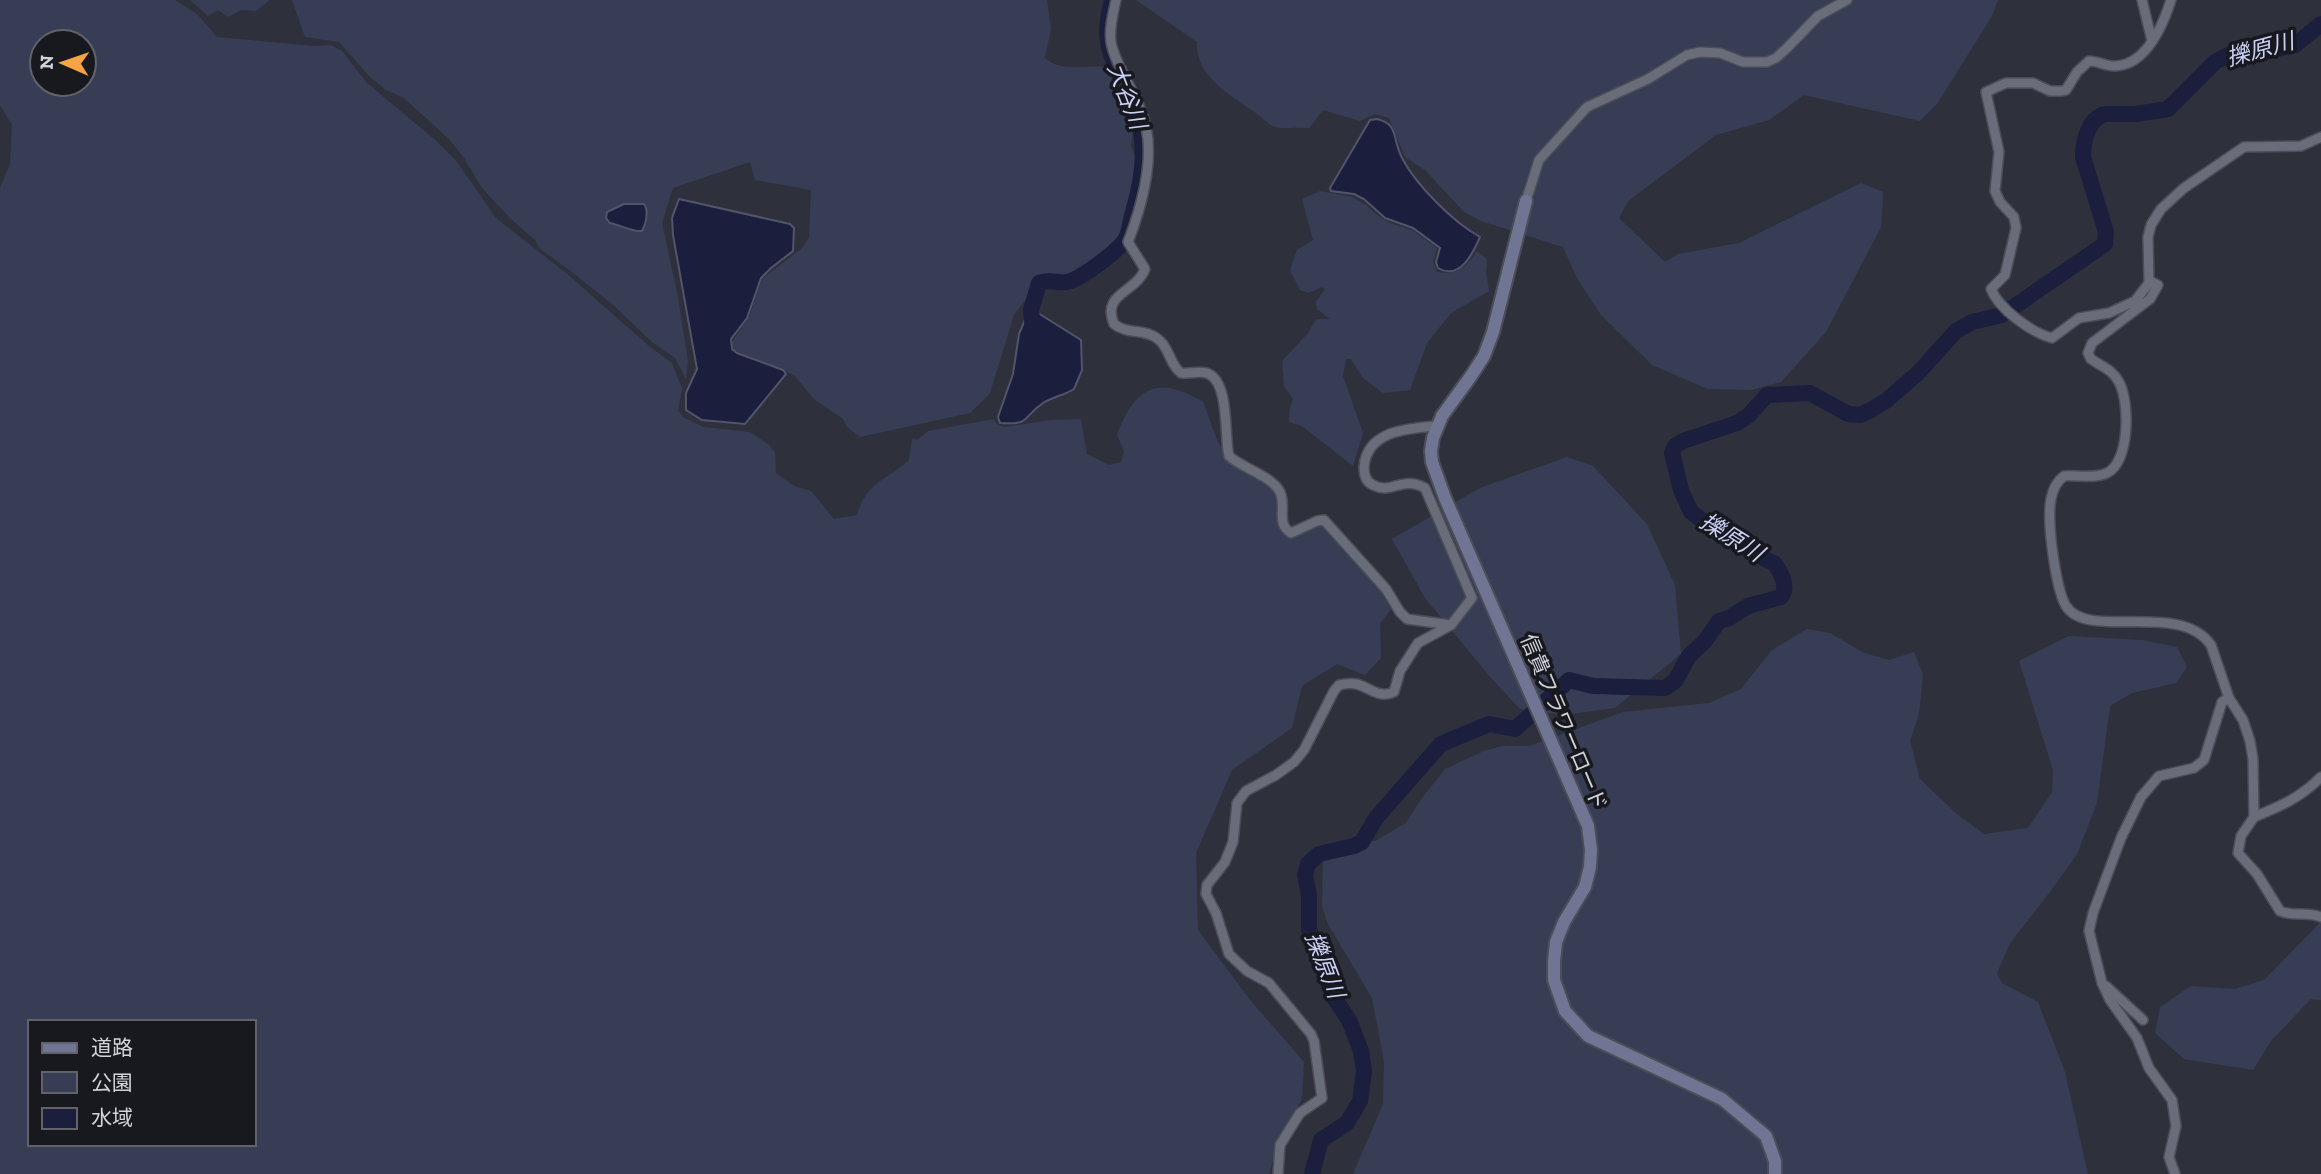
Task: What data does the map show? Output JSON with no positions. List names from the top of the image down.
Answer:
{
  "streets": {
    "street": ["信貴フラワーロード"]
  },
  "water": ["擽原川", "大谷川"],
  "legend": ["道路", "公園", "水域"],
  "north": "left"
}
